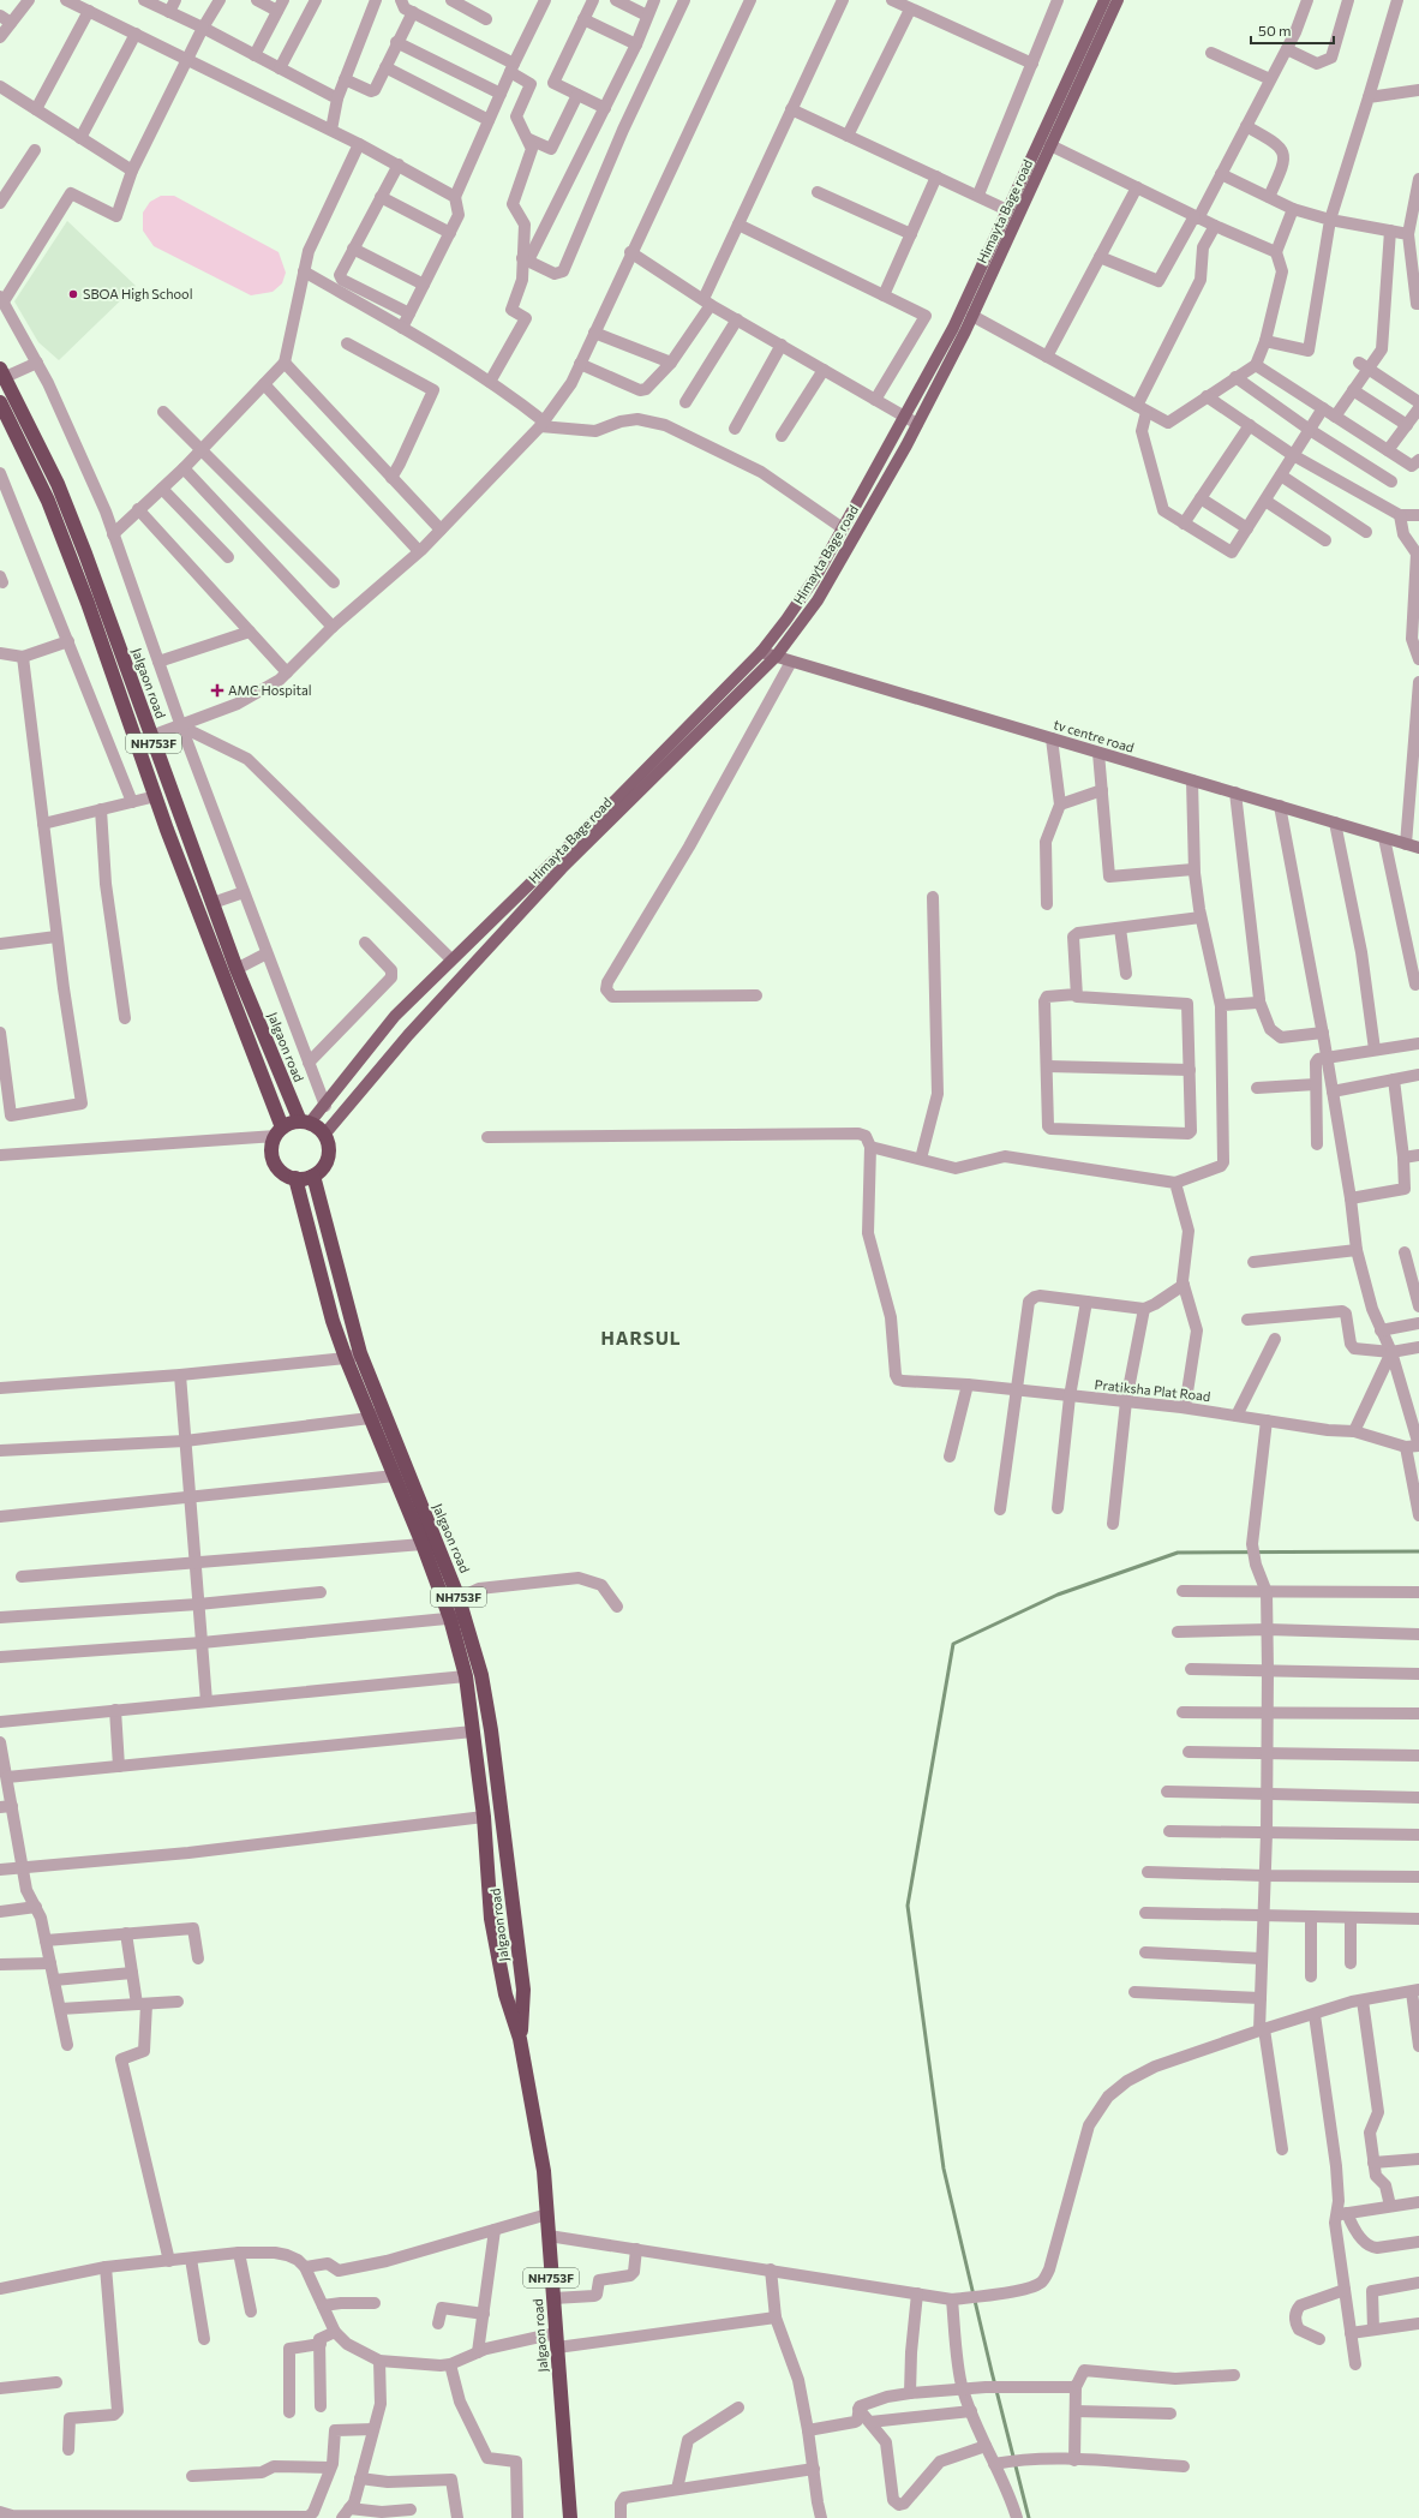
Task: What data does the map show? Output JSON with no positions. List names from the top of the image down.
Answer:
{
  "streets": {
    "highway": ["Jalgaon road", "NH753F"],
    "main road": ["Himayta Bage road", "tv centre road"],
    "street": ["Pratiksha Plat Road"]
  },
  "crossings": [
    ["Himayta Bage road", "Jalgaon road"],
    ["Himayta Bage road", "tv centre road"],
    ["Himayta Bage road", "NH753F"],
    ["Jalgaon road", "NH753F"]
  ],
  "districts": ["HARSUL"],
  "places": {
    "other": ["SBOA High School"],
    "health": ["AMC Hospital"]
  },
  "scale_bar": "50 m"
}
